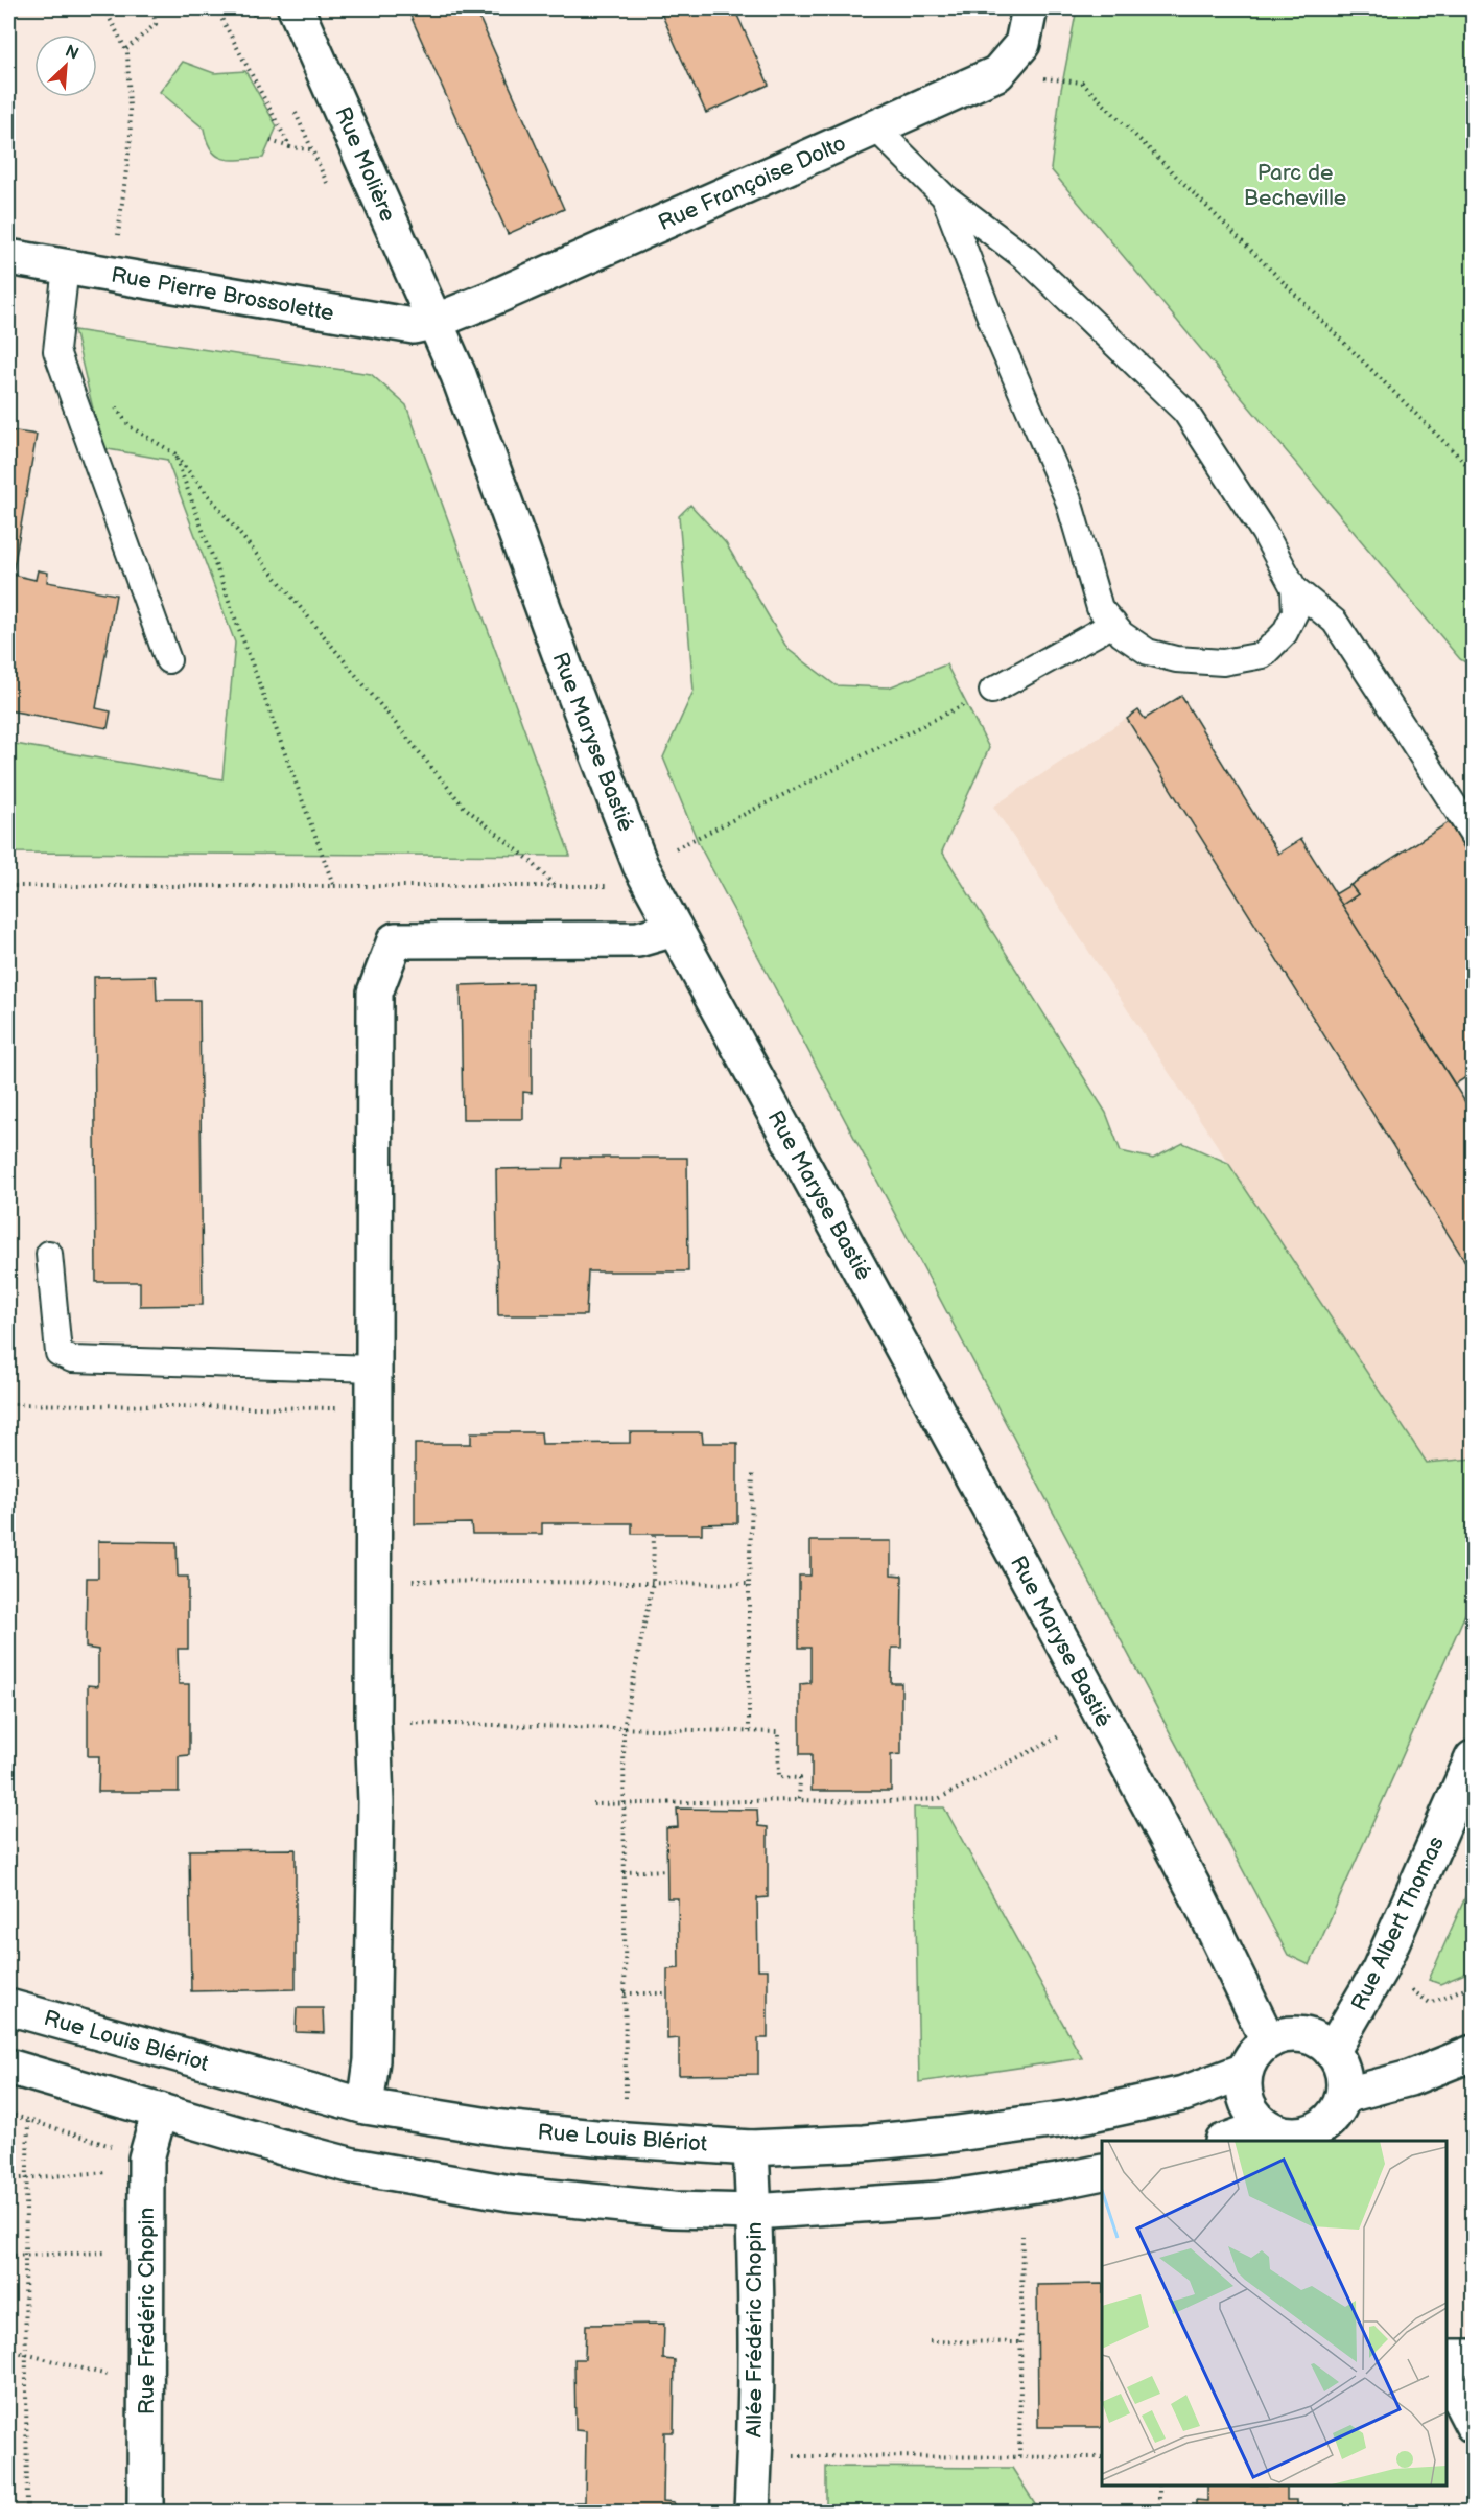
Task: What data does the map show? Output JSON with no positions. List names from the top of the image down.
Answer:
{
  "streets": {
    "street": [
      "Rue Molière",
      "Rue Françoise Dolto",
      "Rue Pierre Brossolette",
      "Rue Maryse Bastié",
      "Rue Albert Thomas",
      "Rue Louis Blériot",
      "Rue Frédéric Chopin",
      "Allée Frédéric Chopin"
    ]
  },
  "crossings": [
    ["Rue Molière", "Rue Françoise Dolto"],
    ["Rue Molière", "Rue Pierre Brossolette"],
    ["Rue Molière", "Rue Maryse Bastié"],
    ["Rue Françoise Dolto", "Rue Pierre Brossolette"],
    ["Rue Françoise Dolto", "Rue Maryse Bastié"],
    ["Rue Pierre Brossolette", "Rue Maryse Bastié"],
    ["Rue Maryse Bastié", "Rue Albert Thomas"],
    ["Rue Maryse Bastié", "Rue Louis Blériot"],
    ["Rue Albert Thomas", "Rue Louis Blériot"],
    ["Rue Louis Blériot", "Allée Frédéric Chopin"]
  ],
  "parks": ["Parc de Becheville"],
  "north": "top right"
}
